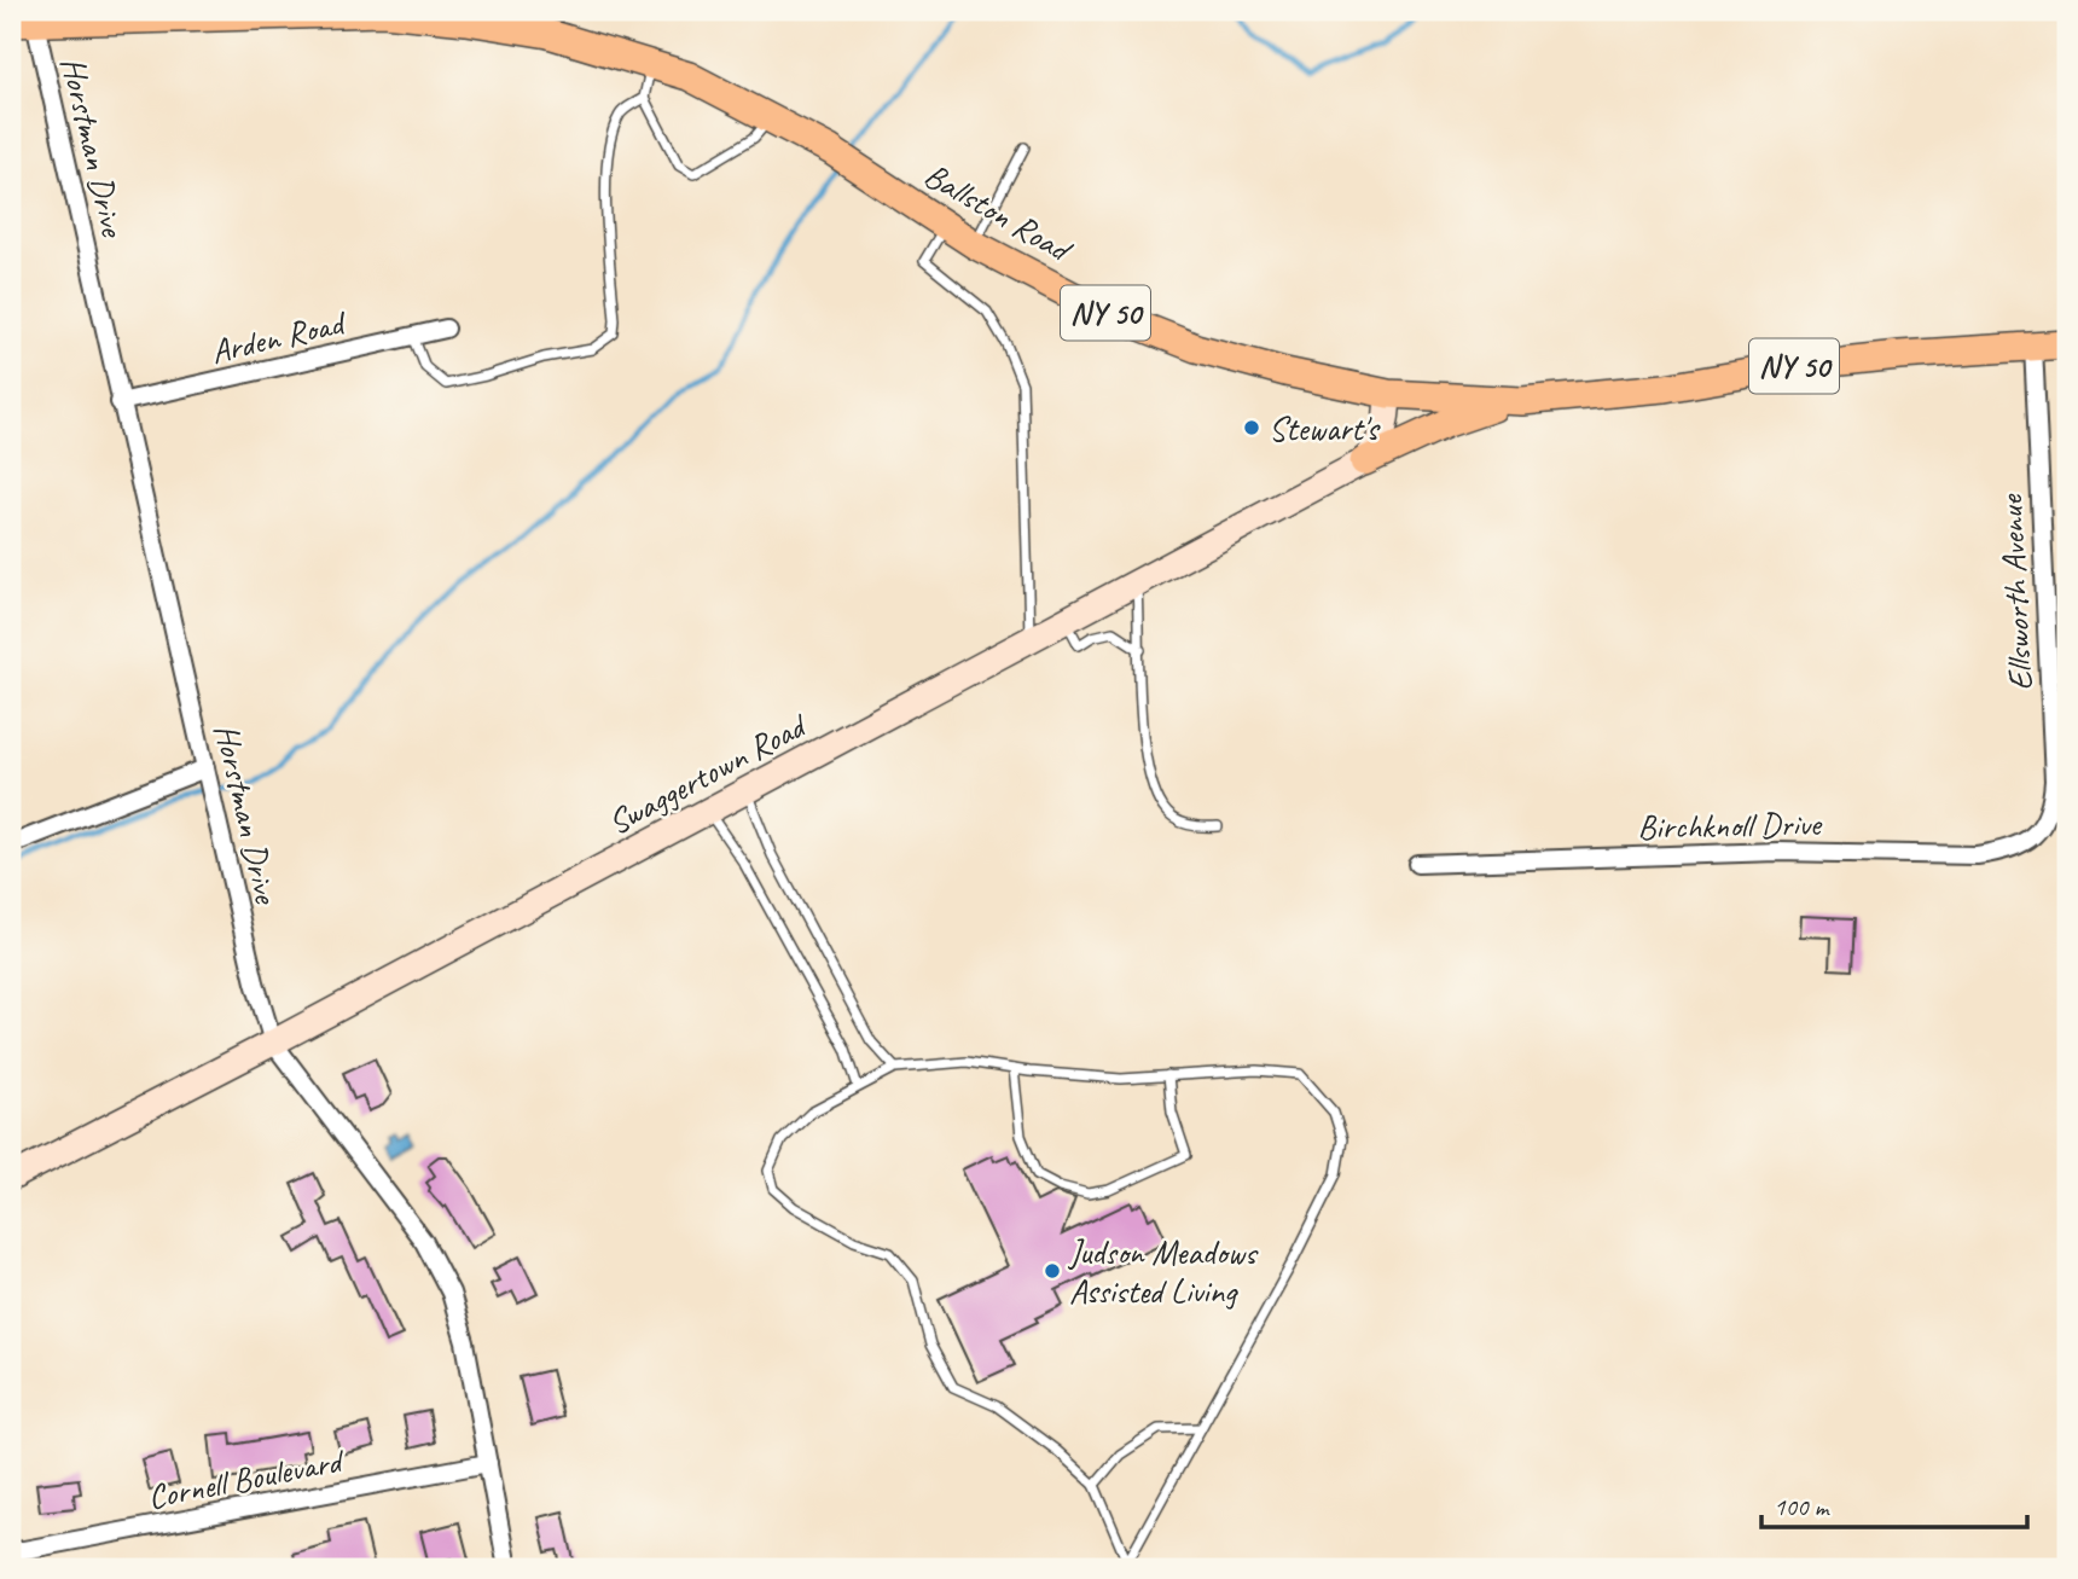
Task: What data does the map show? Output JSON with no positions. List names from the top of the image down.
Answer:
{
  "streets": {
    "main road": ["Ballston Road", "NY 50"],
    "street": [
      "Horstman Drive",
      "Arden Road",
      "Ellsworth Avenue",
      "Swaggertown Road",
      "Birchknoll Drive",
      "Cornell Boulevard"
    ]
  },
  "crossings": [
    ["Horstman Drive", "Ballston Road"],
    ["Horstman Drive", "Arden Road"],
    ["Horstman Drive", "Swaggertown Road"],
    ["Horstman Drive", "Cornell Boulevard"],
    ["Ballston Road", "Ellsworth Avenue"],
    ["Ellsworth Avenue", "Birchknoll Drive"]
  ],
  "places": ["Stewart's", "Judson Meadows Assisted Living"],
  "scale_bar": "100 m"
}
